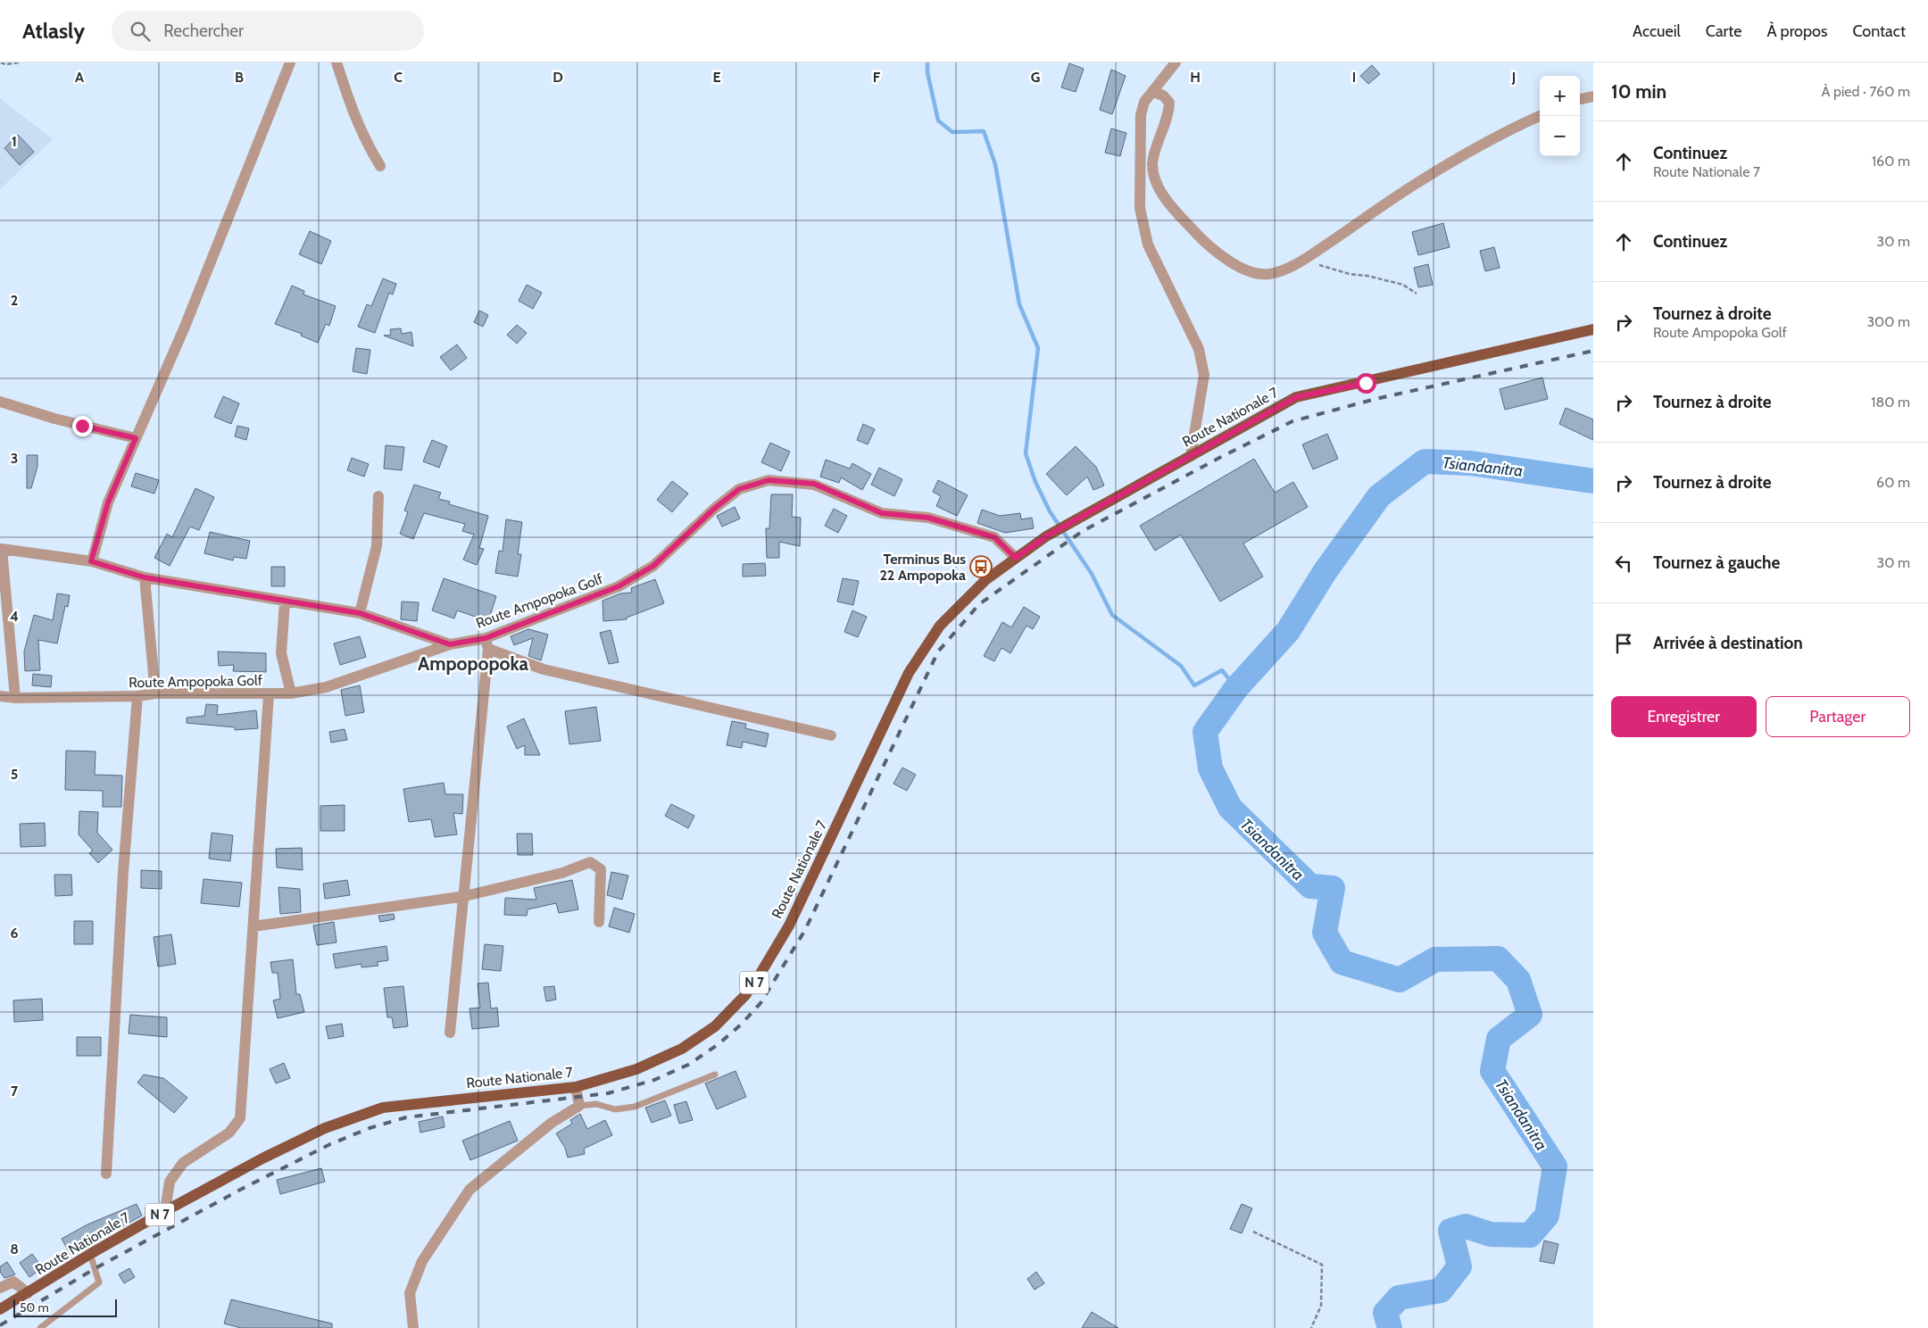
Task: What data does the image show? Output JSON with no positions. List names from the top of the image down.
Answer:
{
  "streets": {
    "main road": ["Route Nationale 7", "N 7"],
    "street": ["Route Ampopoka Golf"]
  },
  "crossings": [
    ["Route Nationale 7", "Route Ampopoka Golf"]
  ],
  "districts": ["Ampopopoka"],
  "water": ["Tsiandanitra"],
  "places": {
    "bus stop": ["Terminus Bus 22 Ampopoka"]
  },
  "scale_bar": "50 m",
  "page": {
    "header": "Atlasly",
    "search": "Rechercher",
    "nav": [
      "Accueil",
      "Carte",
      "À propos",
      "Contact"
    ],
    "heading": ["10 min", "À pied · 760 m"],
    "map_buttons": ["+", "−"],
    "list": [
      ["Continuez", "Route Nationale 7", "160 m"],
      ["Continuez", "30 m"],
      ["Tournez à droite", "Route Ampopoka Golf", "300 m"],
      ["Tournez à droite", "180 m"],
      ["Tournez à droite", "60 m"],
      ["Tournez à gauche", "30 m"],
      "Arrivée à destination"
    ],
    "buttons": ["Enregistrer", "Partager"],
    "scale": "50 m"
  },
  "grid": {
    "columns": [
      "A",
      "B",
      "C",
      "D",
      "E",
      "F",
      "G",
      "H",
      "I",
      "J"
    ],
    "rows": [
      "1",
      "2",
      "3",
      "4",
      "5",
      "6",
      "7",
      "8"
    ]
  }
}
